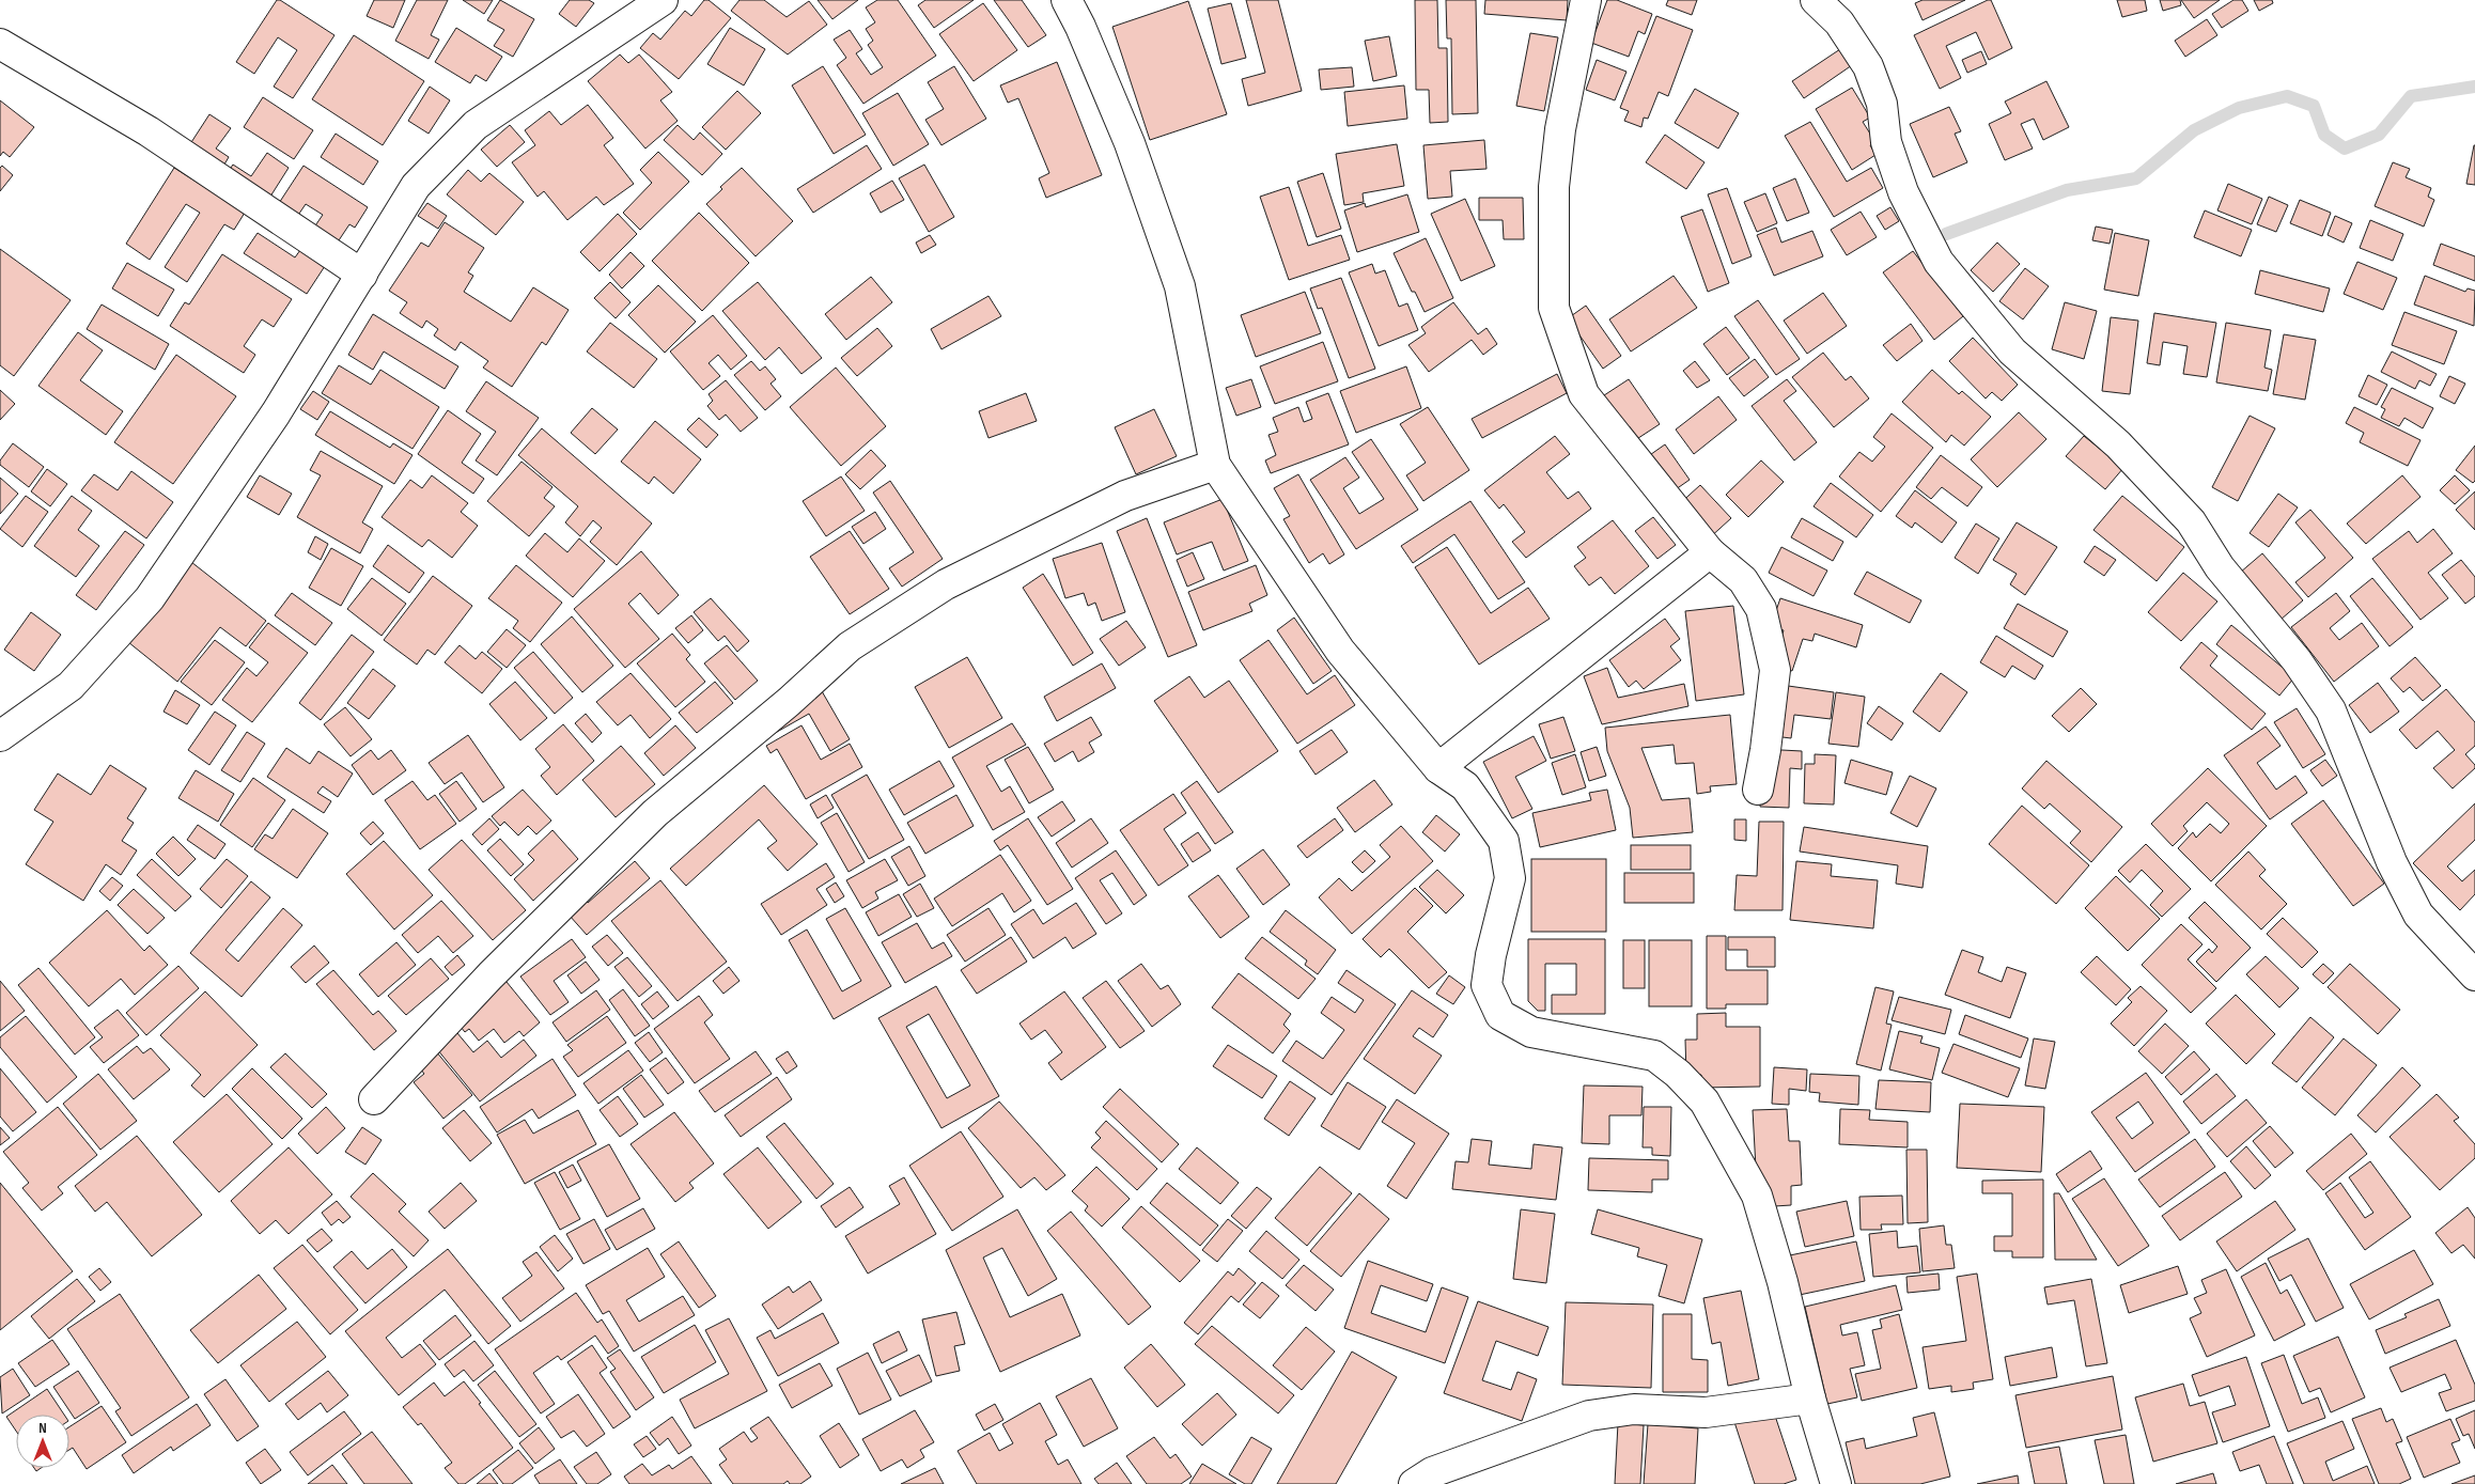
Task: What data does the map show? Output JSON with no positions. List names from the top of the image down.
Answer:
{
  "north": "top"
}
